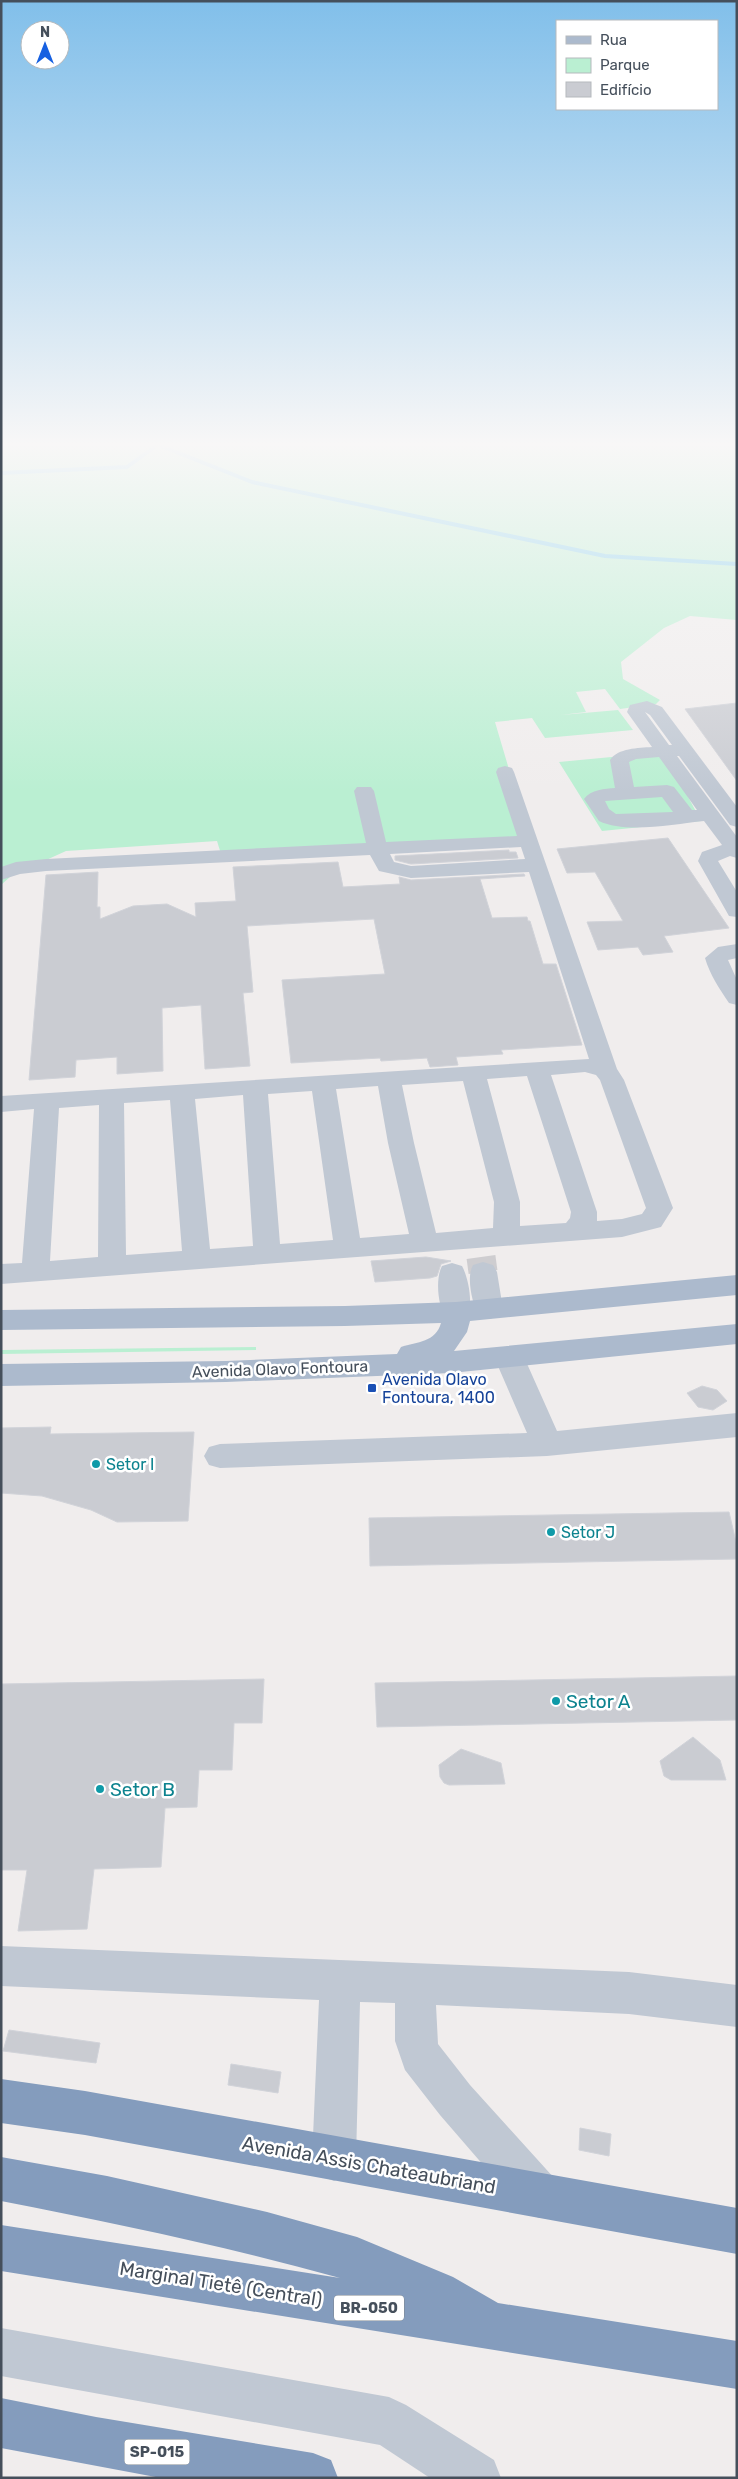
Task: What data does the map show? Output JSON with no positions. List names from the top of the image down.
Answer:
{
  "streets": {
    "highway": [
      "Avenida Assis Chateaubriand",
      "Marginal Tietê (Central)",
      "BR-050",
      "SP-015"
    ],
    "main road": ["Avenida Olavo Fontoura"]
  },
  "places": {
    "transit": ["Avenida Olavo Fontoura, 1400"],
    "other": [
      "Setor I",
      "Setor J",
      "Setor A",
      "Setor B"
    ]
  },
  "legend": ["Rua", "Parque", "Edifício"],
  "north": "top"
}
